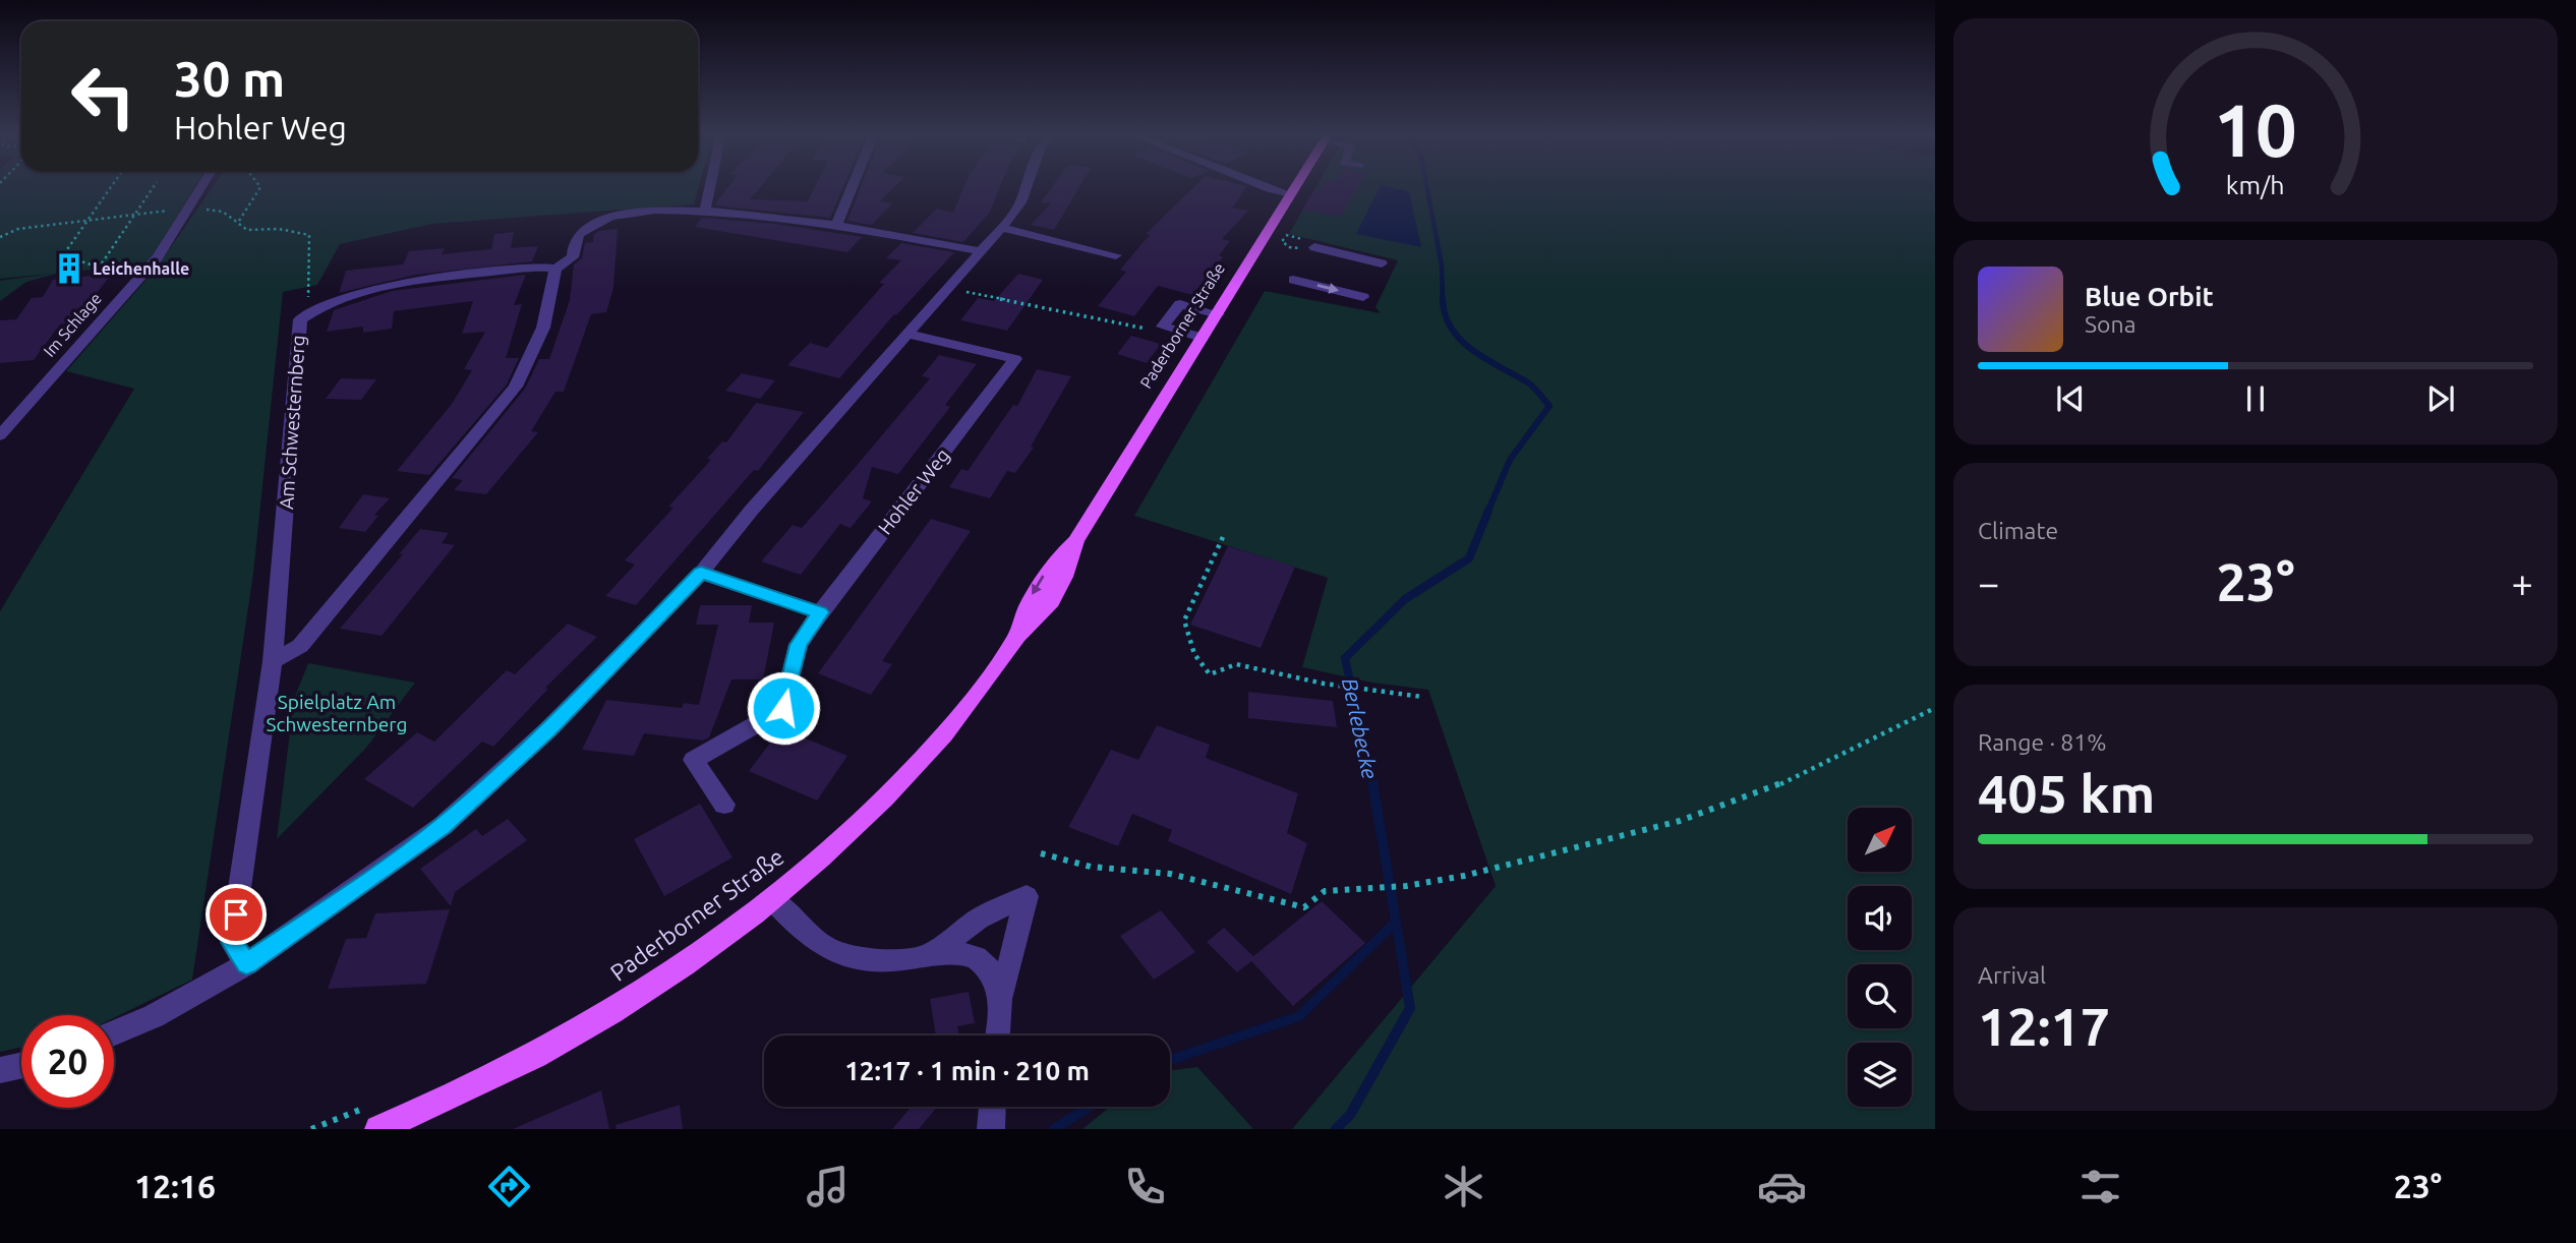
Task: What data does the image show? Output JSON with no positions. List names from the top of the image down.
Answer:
{
  "streets": {
    "main road": ["Paderborner Straße"],
    "street": ["Im Schlage", "Am Schwesternberg", "Hohler Weg"]
  },
  "water": ["Berlebecke"],
  "parks": ["Spielplatz Am Schwesternberg"],
  "places": {
    "building": ["Leichenhalle"]
  },
  "north": "top right",
  "page": {
    "turn": ["30 m", "Hohler Weg"],
    "song": ["Blue Orbit", "Sona"],
    "tile": [
      "Climate",
      ["Range · 81%", "405 km"],
      ["Arrival", "12:17"]
    ],
    "heat": ["−", "23°", "+"],
    "limit": "20",
    "trip": "12:17 · 1 min · 210 m",
    "tabs": ["12:16", "23°"],
    "gauge": ["10", "km/h"]
  }
}
